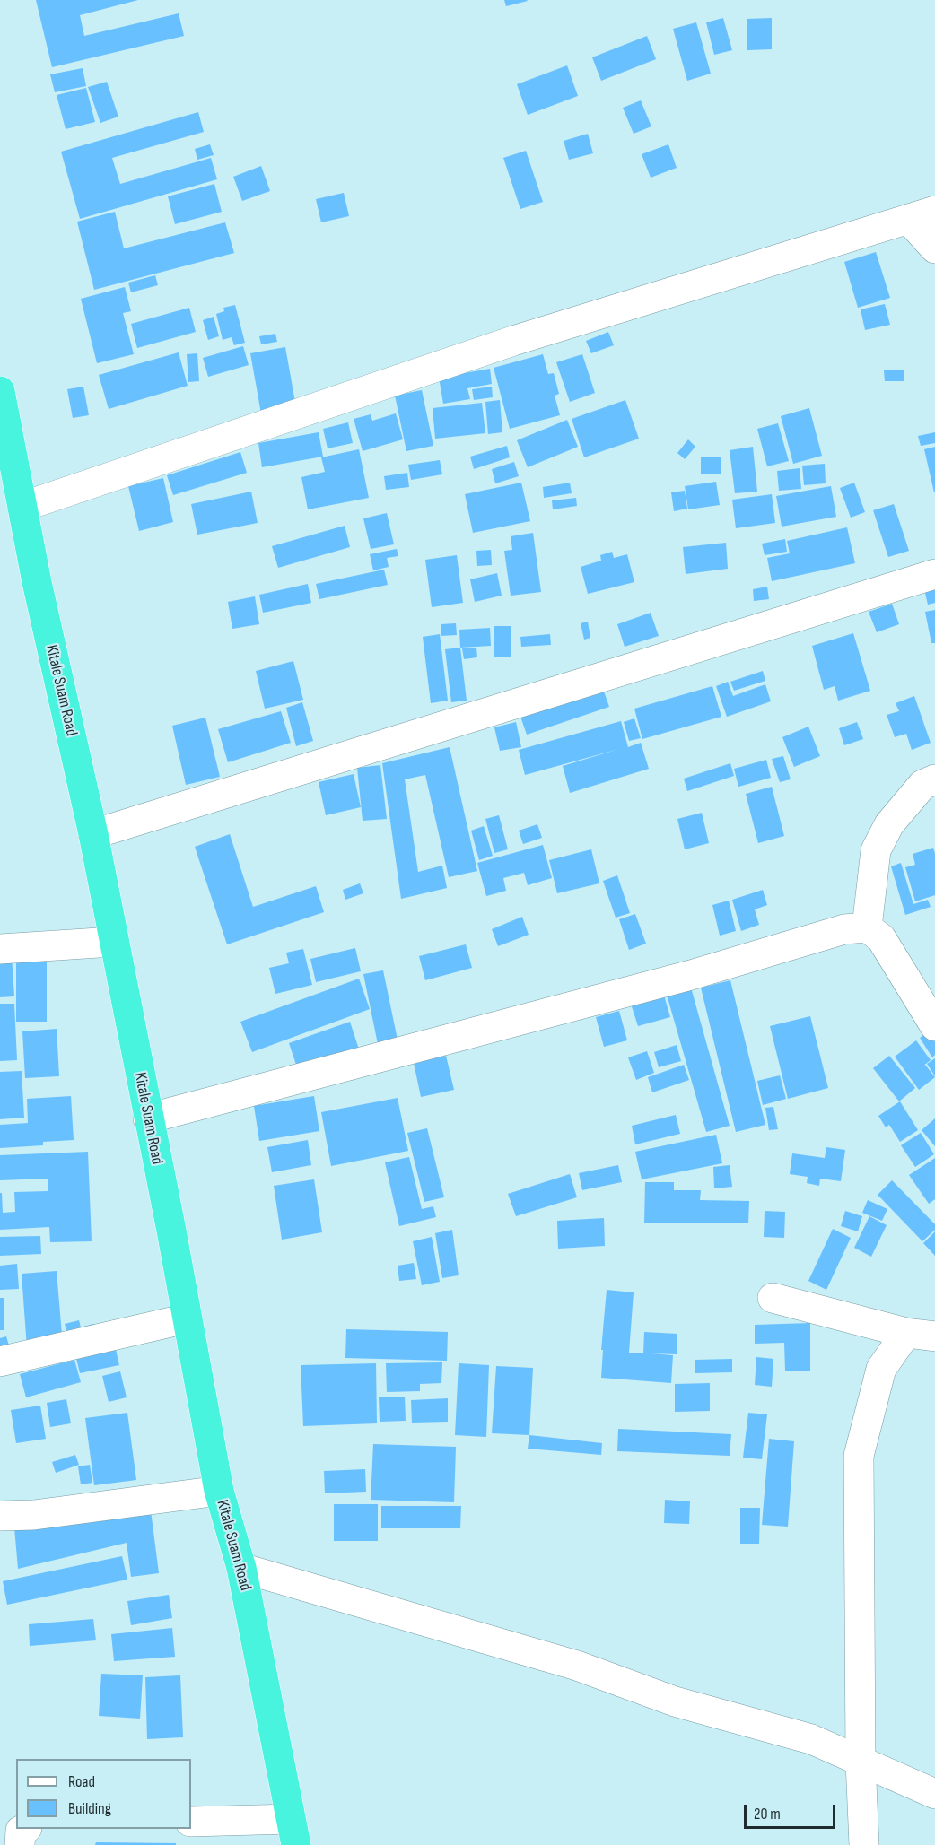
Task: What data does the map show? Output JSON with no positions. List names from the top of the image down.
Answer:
{
  "streets": {
    "highway": ["Kitale Suam Road"]
  },
  "legend": ["Road", "Building"],
  "scale_bar": "20 m"
}
